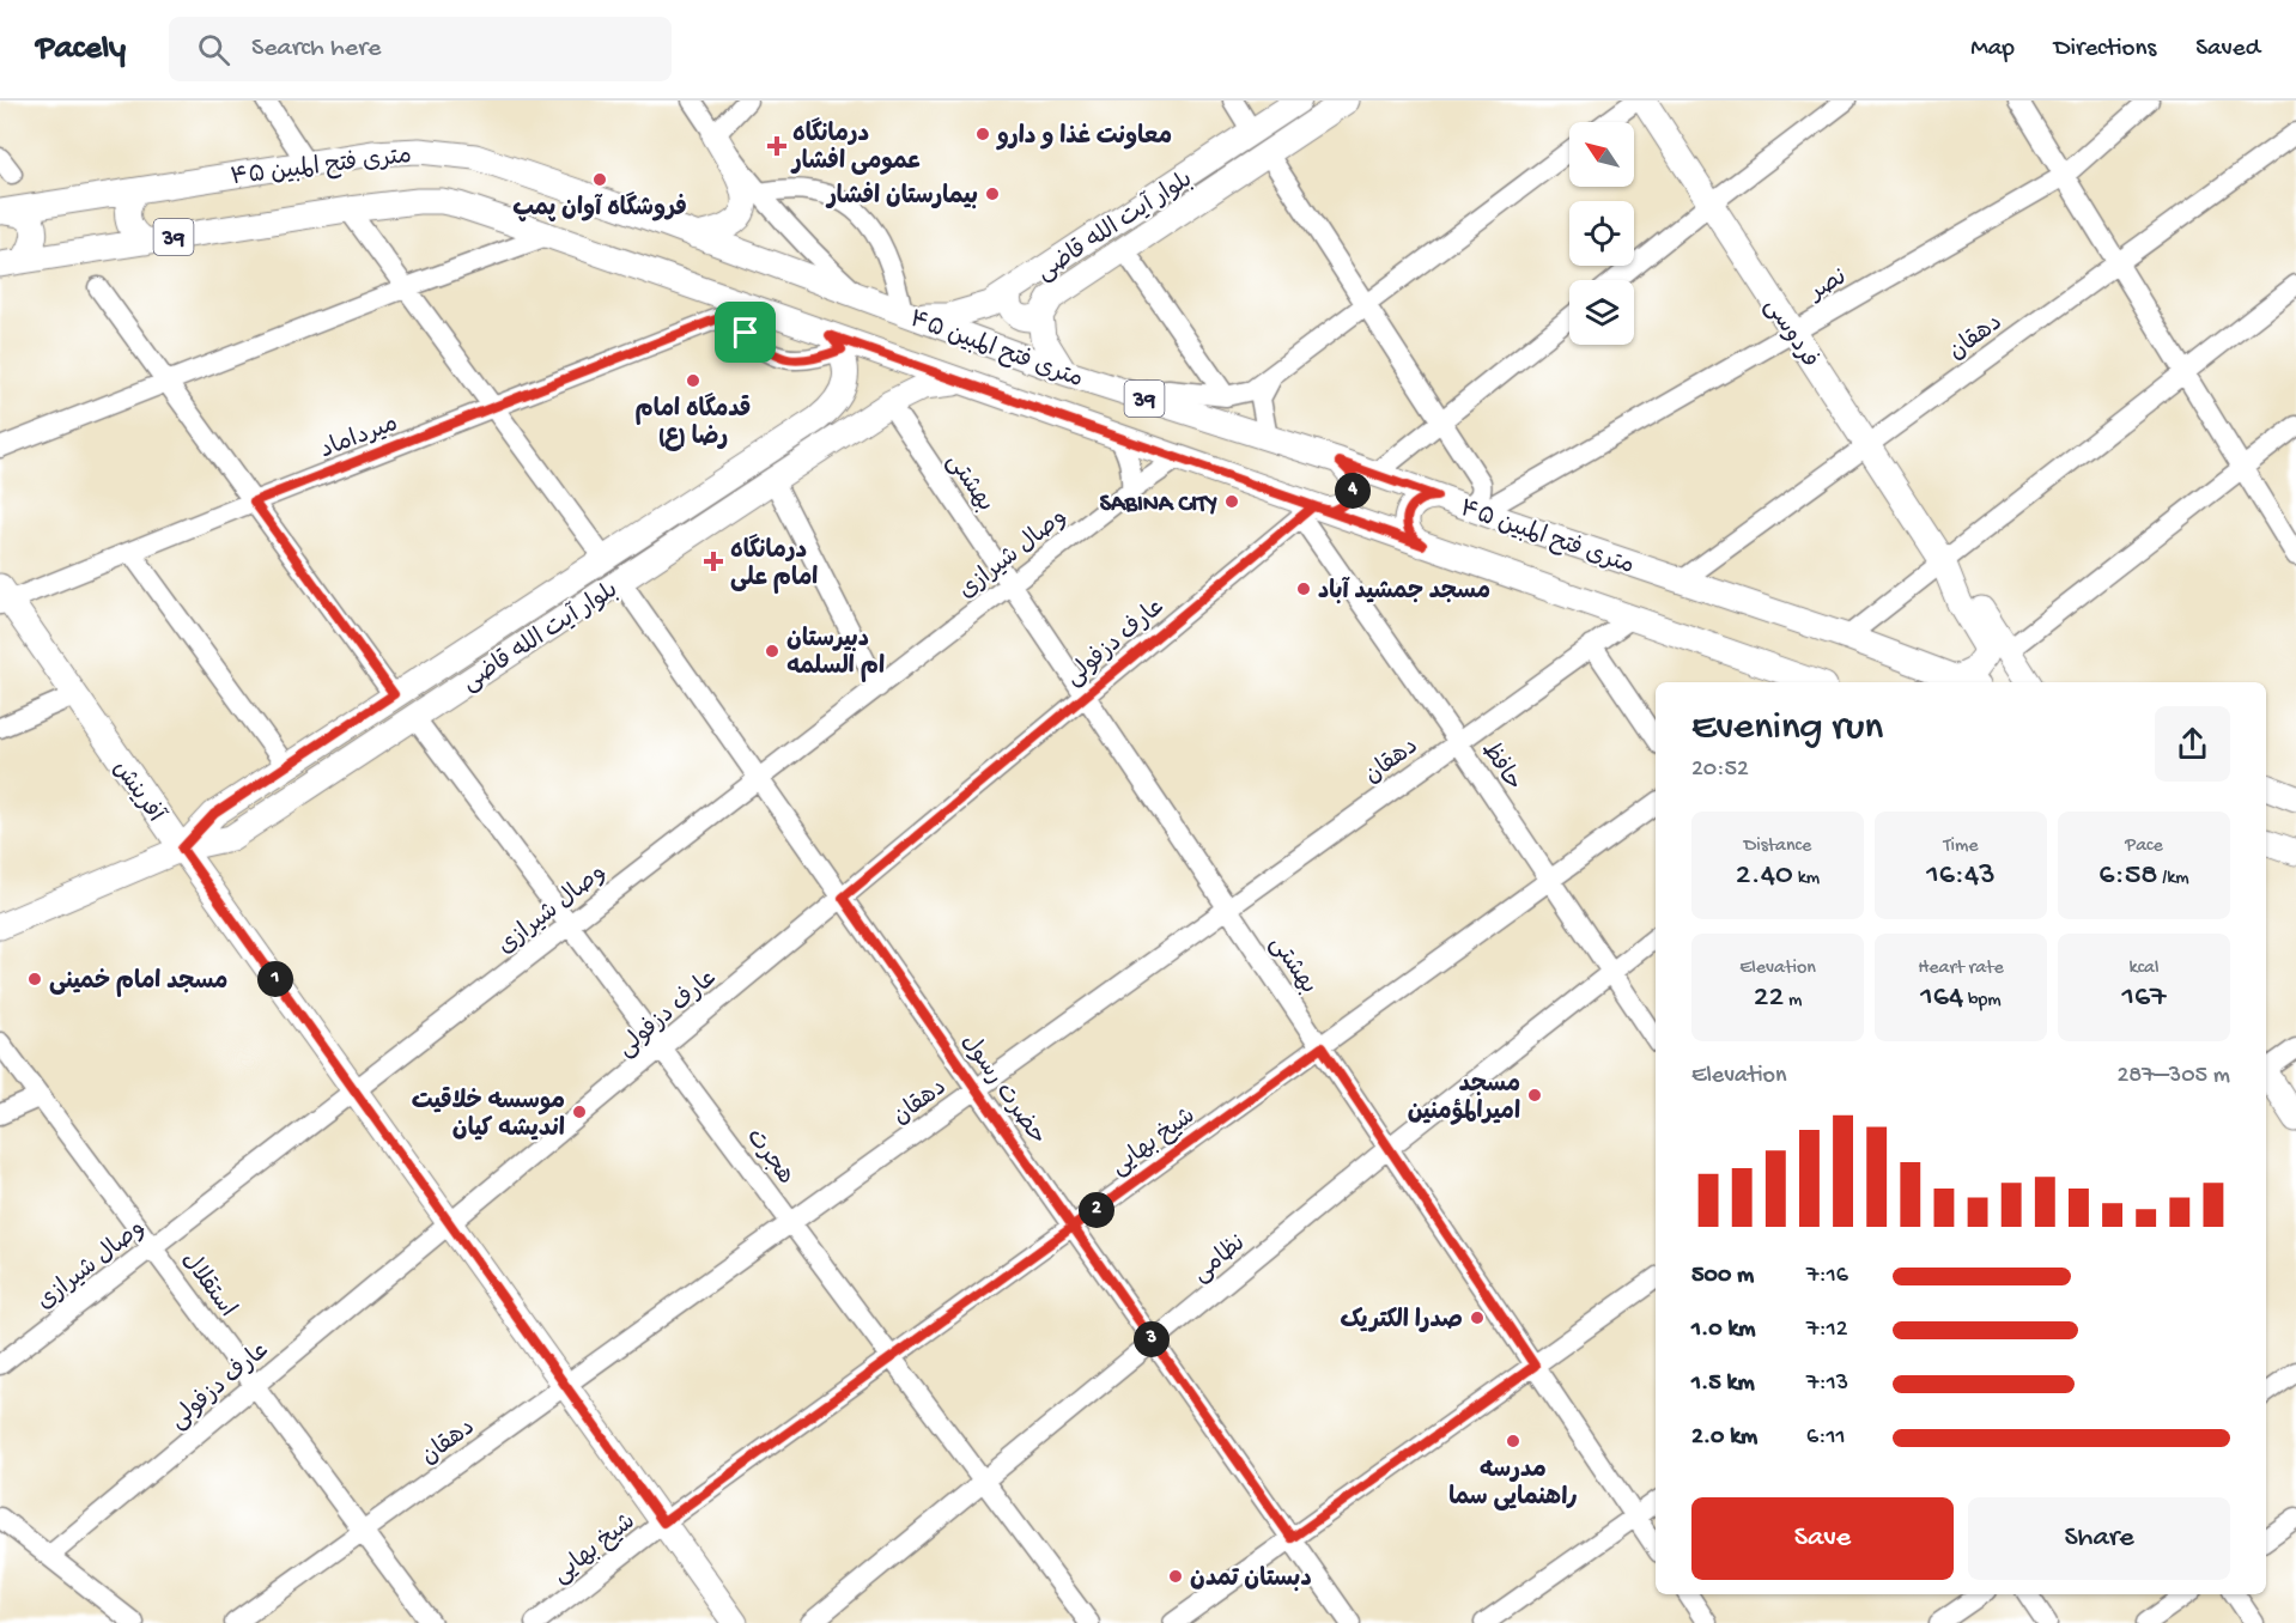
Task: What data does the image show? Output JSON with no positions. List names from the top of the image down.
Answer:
{
  "streets": {
    "main road": [
      "۴۵ متری فتح المبین",
      "بلوار آیت‌ الله قاضی",
      "39",
      "فردوسی",
      "بلوار آیت الله قاضی",
      "آفرینش"
    ],
    "street": [
      "نصر",
      "دهقان",
      "میرداماد",
      "بهشتی",
      "وصال شیرازی",
      "عارف دزفولی",
      "حافظ",
      "حضرت رسول",
      "شیخ بهایی",
      "هجرت",
      "نظامی",
      "استقلال"
    ]
  },
  "crossings": [
    ["۴۵ متری فتح المبین", "بلوار آیت‌ الله قاضی"],
    ["۴۵ متری فتح المبین", "نصر"],
    ["۴۵ متری فتح المبین", "دهقان"],
    ["۴۵ متری فتح المبین", "میرداماد"],
    ["۴۵ متری فتح المبین", "وصال شیرازی"],
    ["۴۵ متری فتح المبین", "بلوار آیت الله قاضی"],
    ["۴۵ متری فتح المبین", "عارف دزفولی"],
    ["۴۵ متری فتح المبین", "حافظ"],
    ["نصر", "فردوسی"],
    ["فردوسی", "دهقان"],
    ["دهقان", "بهشتی"],
    ["دهقان", "حافظ"],
    ["دهقان", "آفرینش"],
    ["دهقان", "حضرت رسول"],
    ["دهقان", "هجرت"],
    ["دهقان", "استقلال"],
    ["میرداماد", "آفرینش"],
    ["بهشتی", "وصال شیرازی"],
    ["بهشتی", "بلوار آیت الله قاضی"],
    ["بهشتی", "عارف دزفولی"],
    ["بهشتی", "شیخ بهایی"],
    ["بهشتی", "نظامی"],
    ["وصال شیرازی", "آفرینش"],
    ["وصال شیرازی", "حضرت رسول"],
    ["وصال شیرازی", "هجرت"],
    ["وصال شیرازی", "استقلال"],
    ["بلوار آیت الله قاضی", "آفرینش"],
    ["بلوار آیت الله قاضی", "حضرت رسول"],
    ["بلوار آیت الله قاضی", "هجرت"],
    ["عارف دزفولی", "حافظ"],
    ["عارف دزفولی", "آفرینش"],
    ["عارف دزفولی", "حضرت رسول"],
    ["عارف دزفولی", "هجرت"],
    ["عارف دزفولی", "استقلال"],
    ["حافظ", "شیخ بهایی"],
    ["حافظ", "نظامی"],
    ["آفرینش", "شیخ بهایی"],
    ["حضرت رسول", "شیخ بهایی"],
    ["حضرت رسول", "نظامی"],
    ["شیخ بهایی", "هجرت"],
    ["هجرت", "نظامی"]
  ],
  "places": {
    "other": [
      "معاونت غذا و دارو",
      "فروشگاه آوان پمپ",
      "بیمارستان افشار",
      "قدمگاه امام رضا (ع)",
      "SABINA CITY",
      "مسجد جمشید آباد",
      "دبیرستان ام السلمه",
      "مسجد امام خمینی",
      "مسجد امیرالمؤمنین",
      "موسسه خلاقیت اندیشه کیان",
      "صدرا الکتریک",
      "مدرسه راهنمایی سما",
      "دبستان تمدن"
    ],
    "health": ["درمانگاه عمومی افشار", "درمانگاه امام علی"]
  },
  "north": "top left",
  "page": {
    "header": "Pacely",
    "search": "Search here",
    "nav": ["Map", "Directions", "Saved"],
    "pins": [
      "4",
      "1",
      "2",
      "3"
    ],
    "heading": ["Evening run", "20:52"],
    "stats": [
      ["Distance", "2.40 km"],
      ["Time", "16:43"],
      ["Pace", "6:58 /km"],
      ["Elevation", "22 m"],
      ["Heart rate", "164 bpm"],
      ["kcal", "167"]
    ],
    "chart": ["Elevation", "287–305 m"],
    "list": [
      {
        "name": "500 m",
        "note": "7:16"
      },
      {
        "name": "1.0 km",
        "note": "7:12"
      },
      {
        "name": "1.5 km",
        "note": "7:13"
      },
      {
        "name": "2.0 km",
        "note": "6:11"
      }
    ],
    "buttons": ["Save", "Share"]
  }
}
